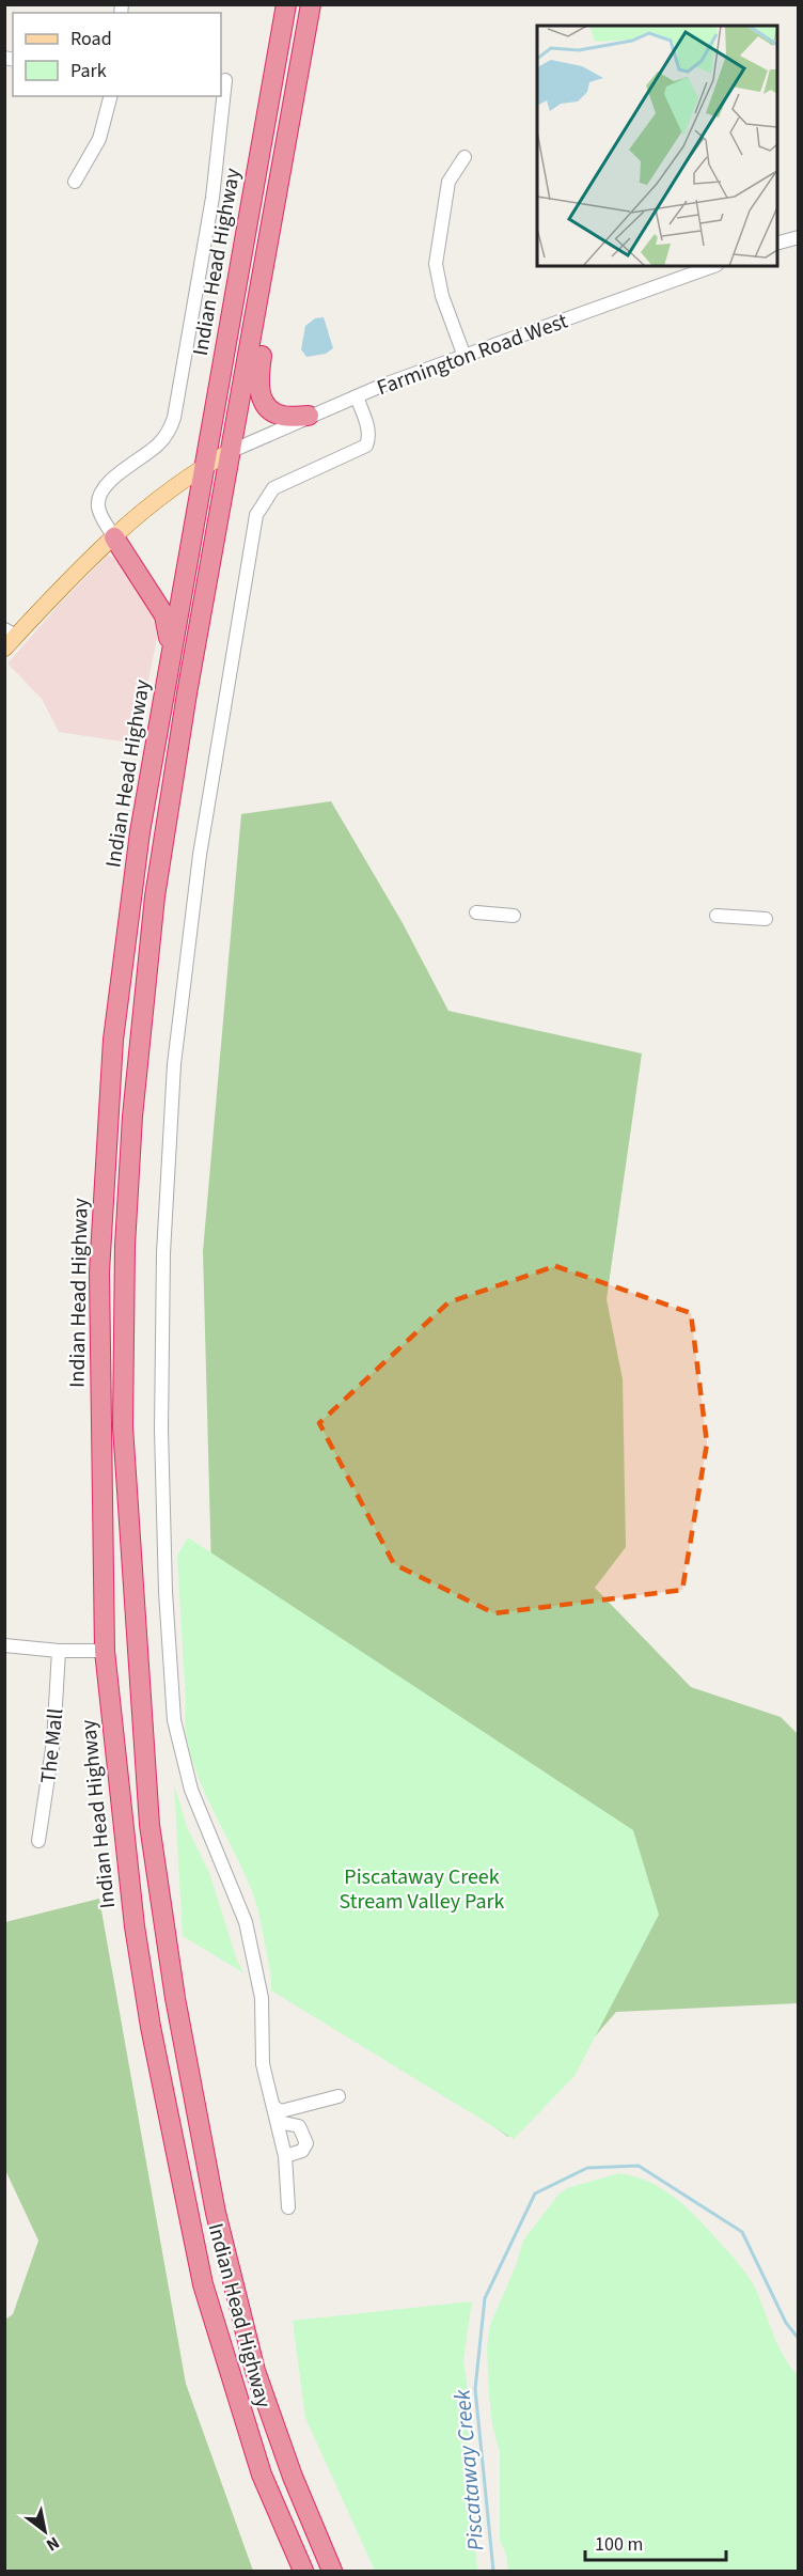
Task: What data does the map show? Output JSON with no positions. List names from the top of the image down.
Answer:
{
  "streets": {
    "highway": ["Indian Head Highway"],
    "street": ["Farmington Road West", "The Mall"]
  },
  "crossings": [
    ["Indian Head Highway", "Farmington Road West"]
  ],
  "water": ["Piscataway Creek"],
  "parks": ["Piscataway Creek Stream Valley Park"],
  "legend": ["Road", "Park"],
  "scale_bar": "100 m",
  "north": "bottom right"
}
